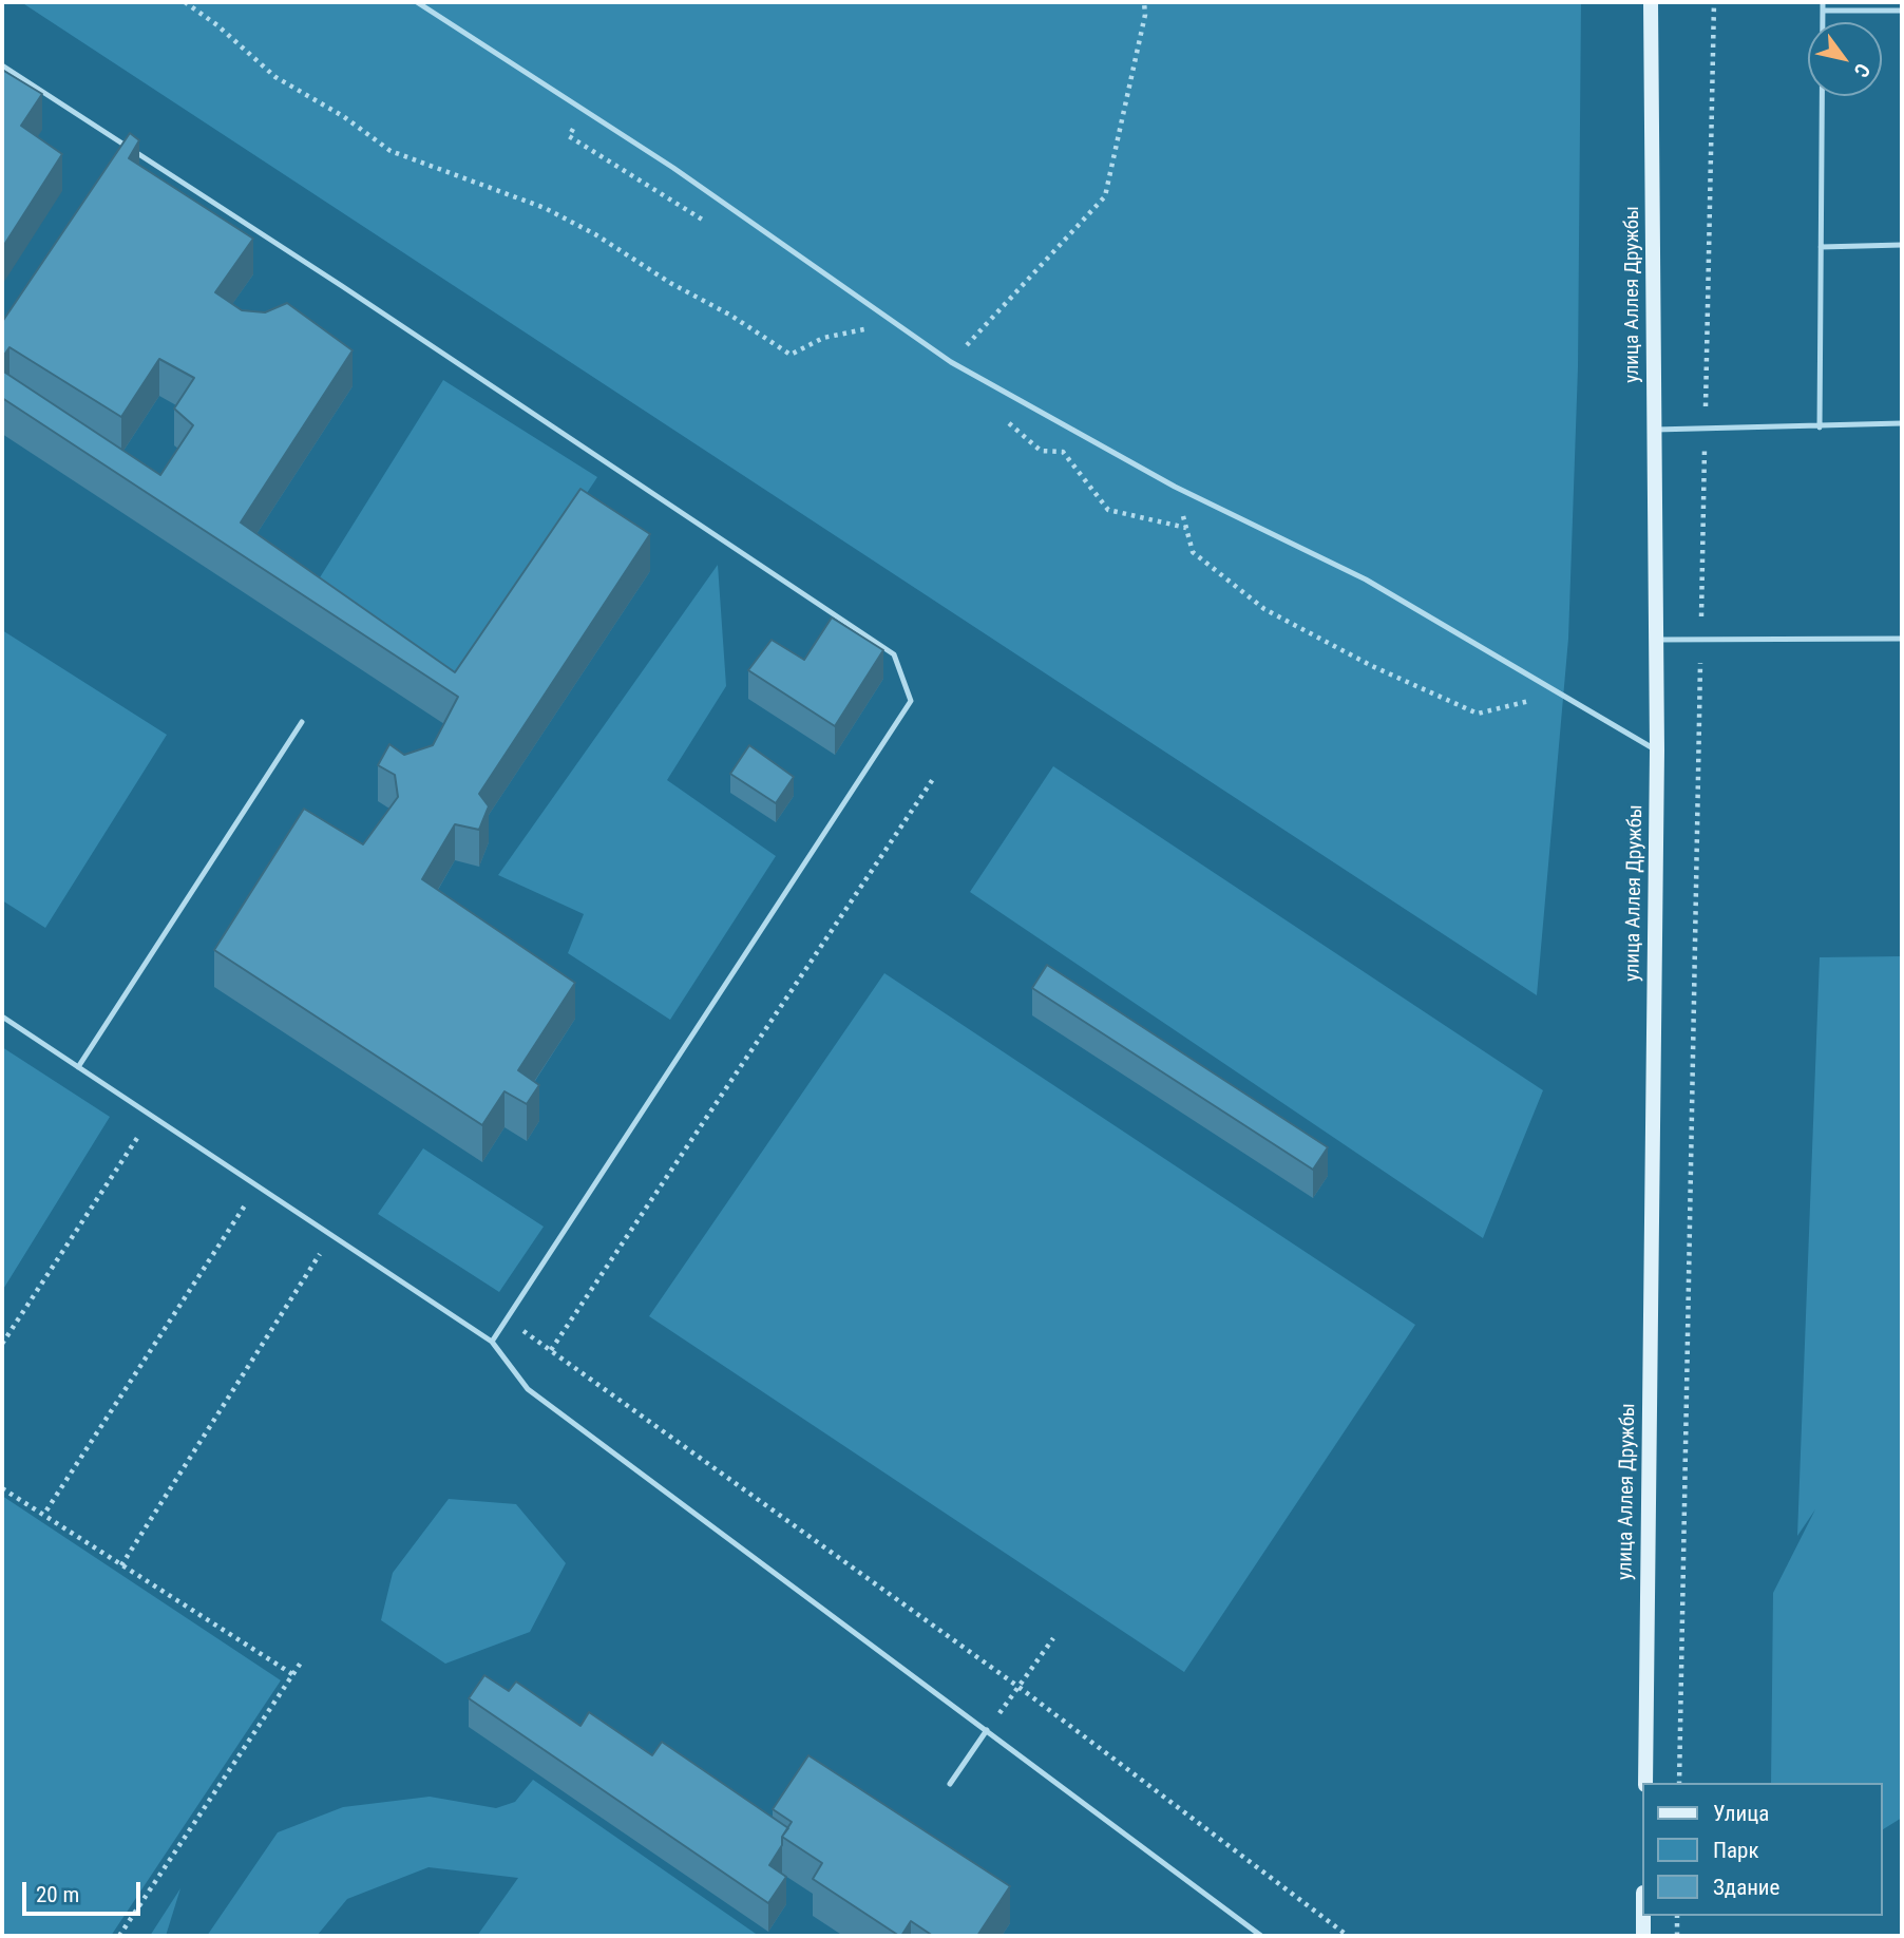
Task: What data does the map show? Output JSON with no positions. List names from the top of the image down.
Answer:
{
  "streets": {
    "main road": ["улица Аллея Дружбы"]
  },
  "legend": ["Улица", "Парк", "Здание"],
  "scale_bar": "20 m",
  "north": "bottom right"
}
